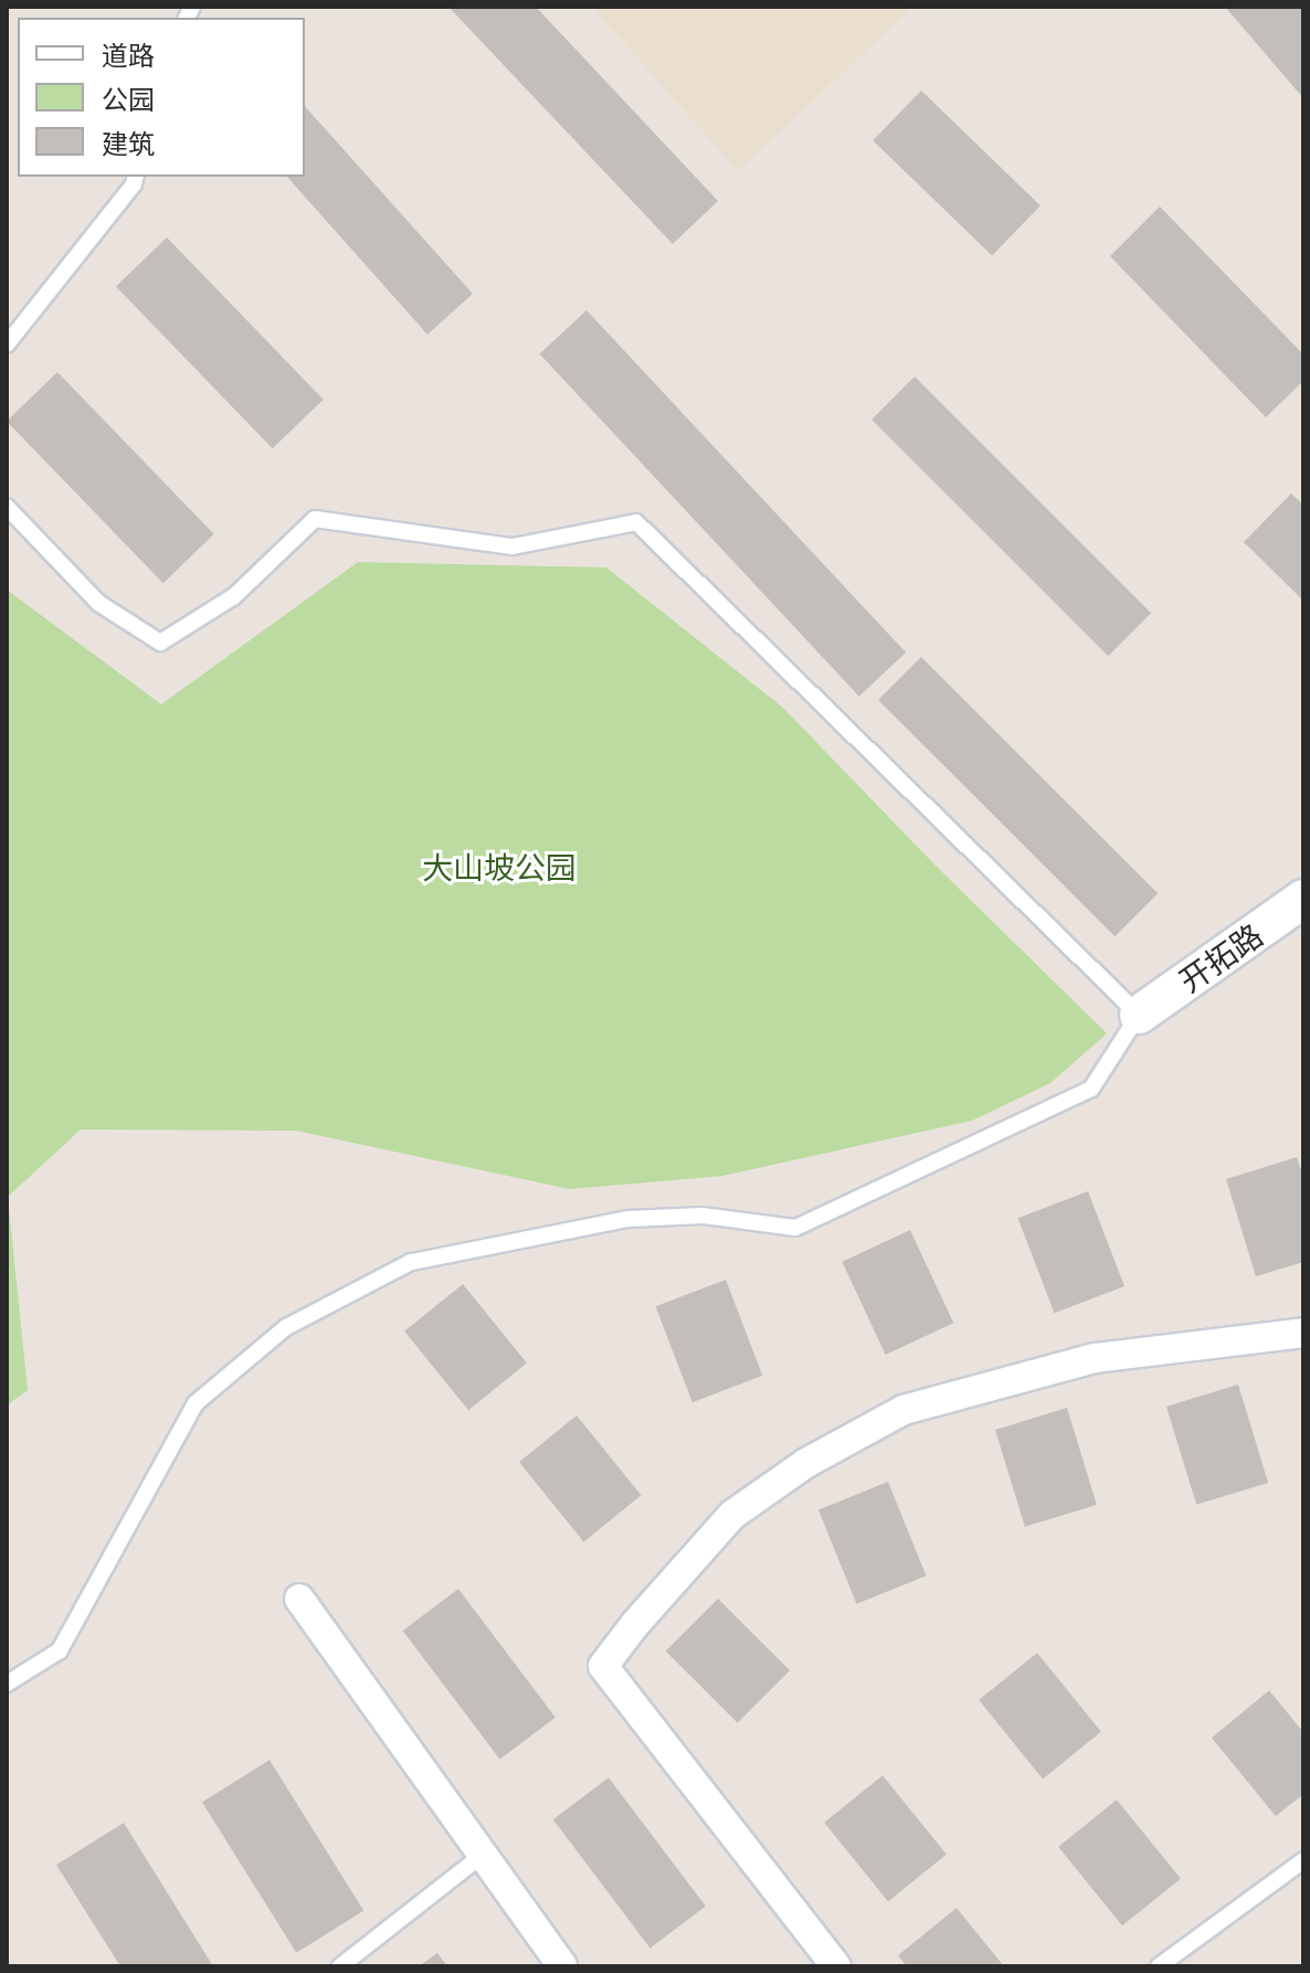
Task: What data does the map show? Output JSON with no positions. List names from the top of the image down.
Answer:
{
  "streets": {
    "street": ["开拓路"]
  },
  "parks": ["大山坡公园"],
  "legend": ["道路", "公园", "建筑"]
}
